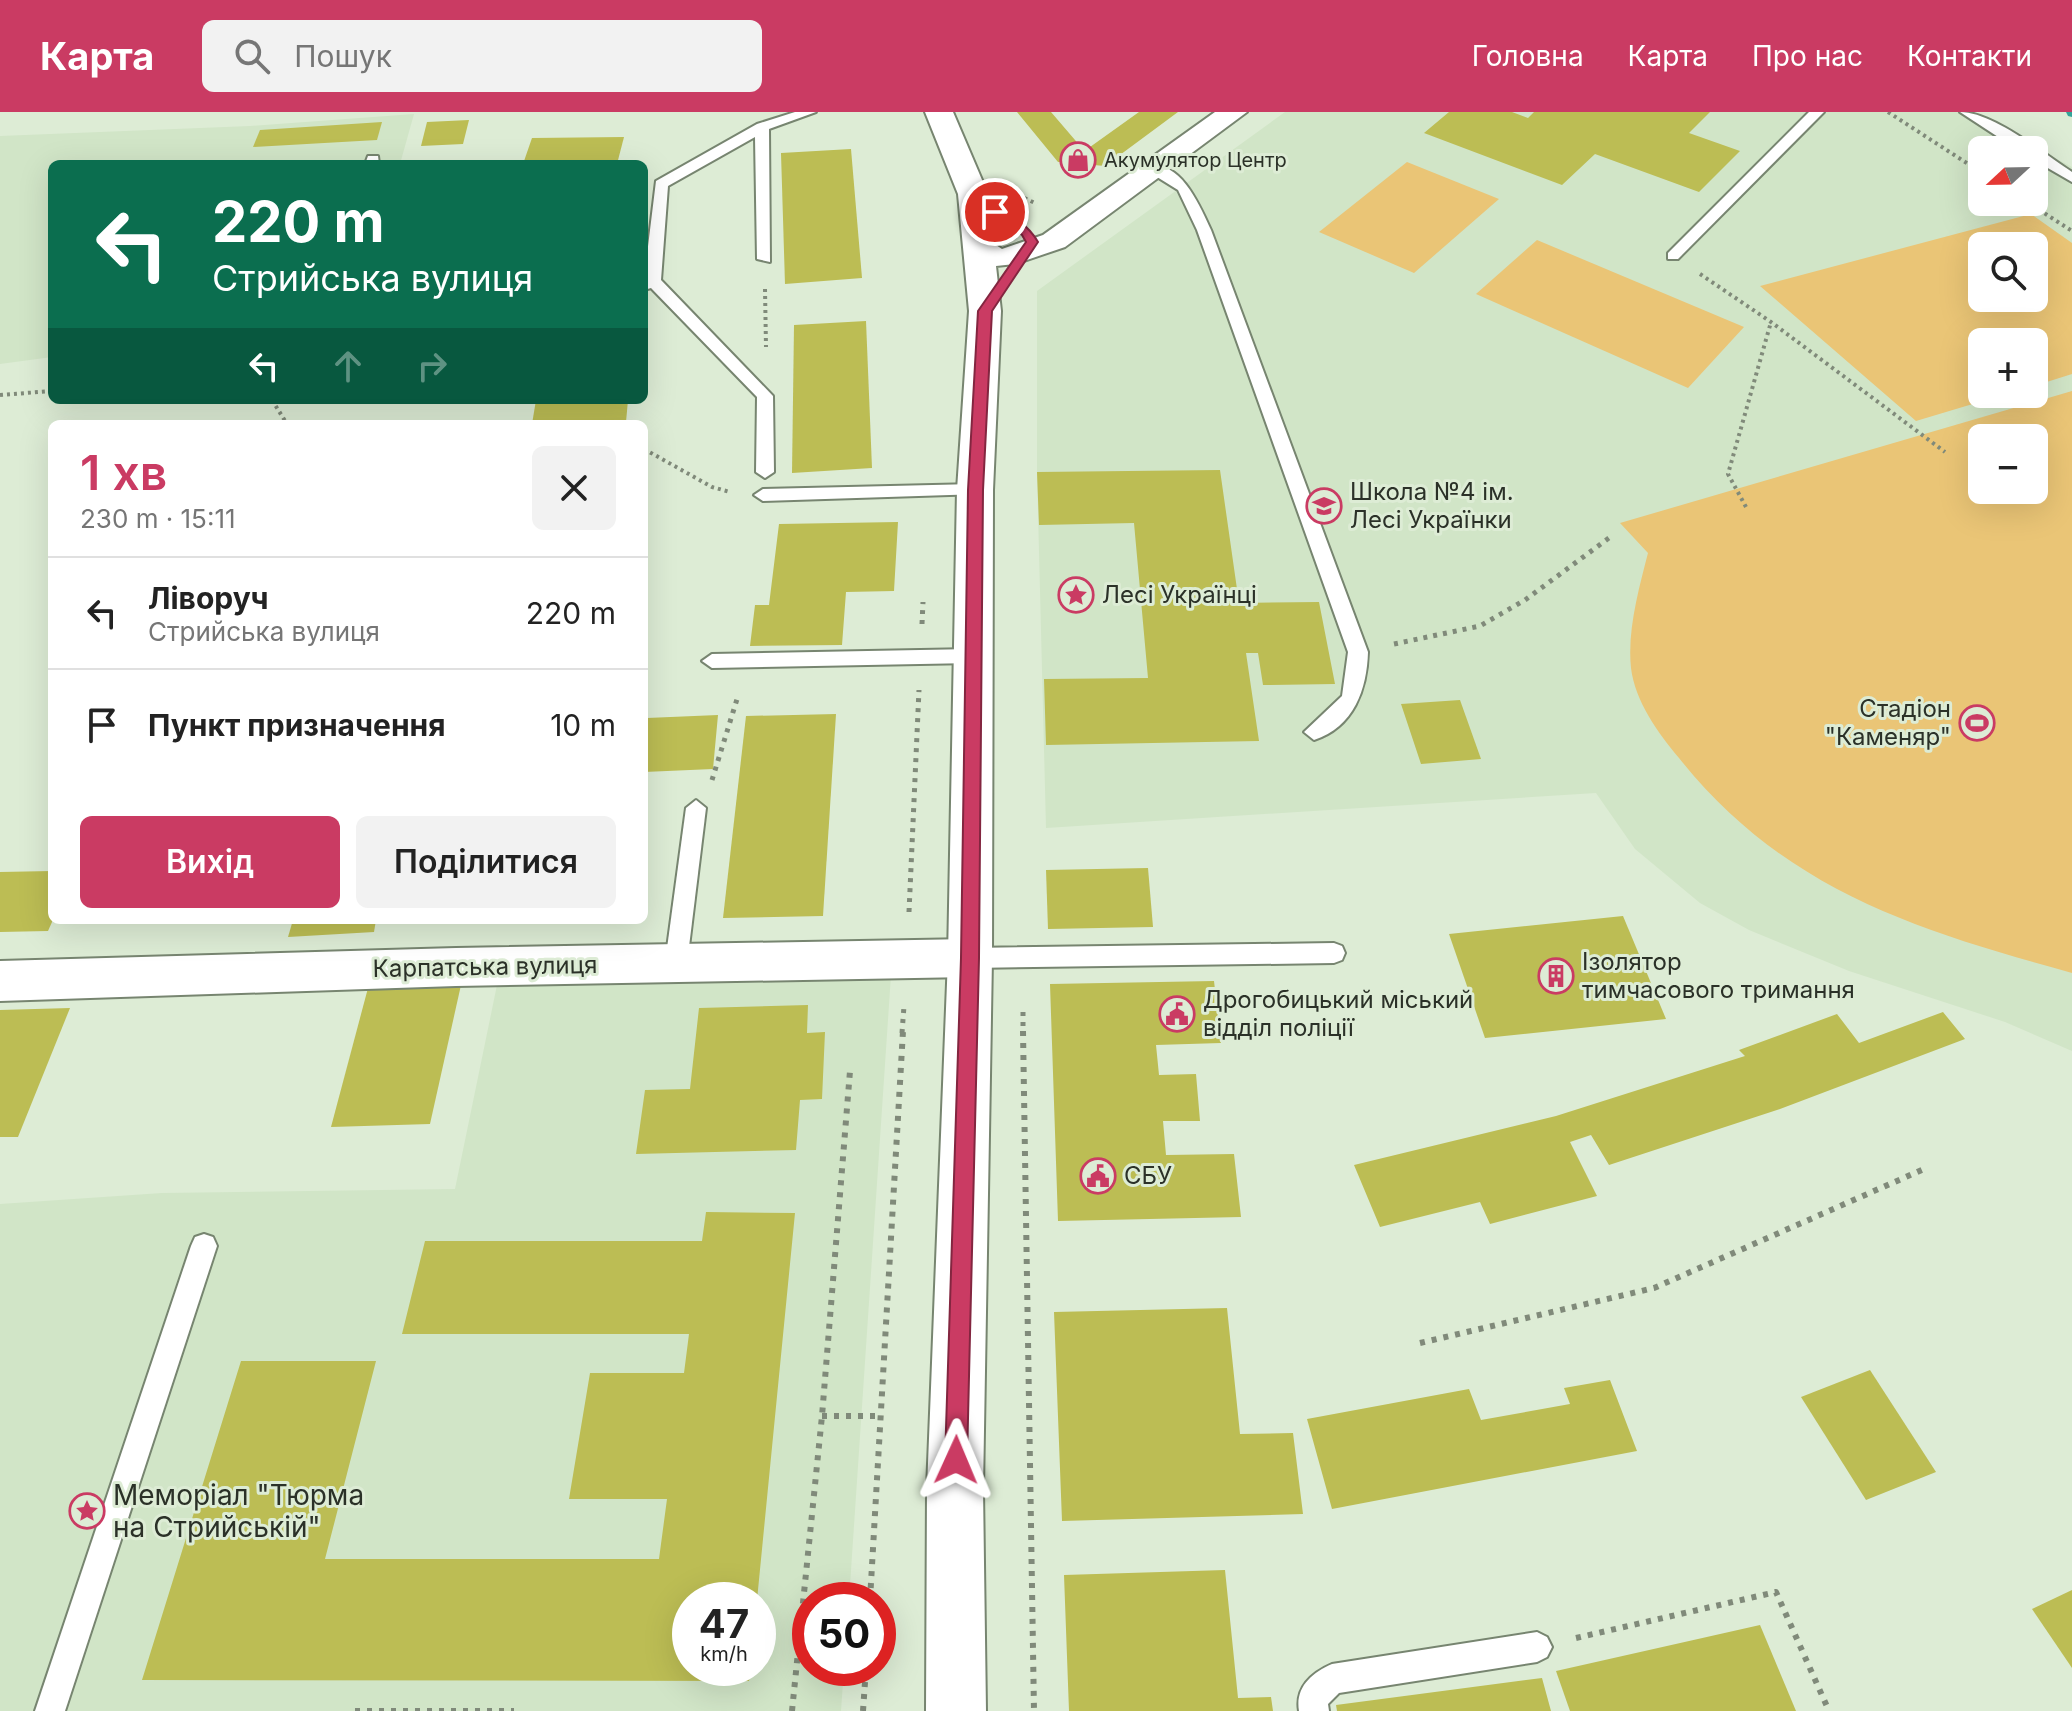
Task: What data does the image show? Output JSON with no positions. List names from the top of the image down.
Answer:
{
  "streets": {
    "main road": ["Карпатська вулиця"]
  },
  "places": {
    "shop": ["Акумулятор Центр"],
    "school or university": ["Школа №4 ім. Лесі Українки"],
    "place": ["Лесі Українці", "Меморіал \"Тюрма на Стрийській\""],
    "sports": ["Стадіон \"Каменяр\""],
    "building": ["Ізолятор тимчасового тримання"],
    "public building": ["Дрогобицький міський відділ поліції", "СБУ"]
  },
  "north": "left",
  "page": {
    "header": "Карта",
    "search": "Пошук",
    "nav": [
      "Головна",
      "Карта",
      "Про нас",
      "Контакти"
    ],
    "map_buttons": ["+", "−"],
    "turn": ["220 m", "Стрийська вулиця"],
    "heading": ["1 хв", "230 m · 15:11"],
    "list": [
      {
        "name": "Ліворуч",
        "note": "Стрийська вулиця",
        "value": "220 m"
      },
      {
        "name": "Пункт призначення",
        "value": "10 m"
      }
    ],
    "buttons": ["Вихід", "Поділитися"],
    "speed": "47 km/h",
    "limit": "50"
  }
}
